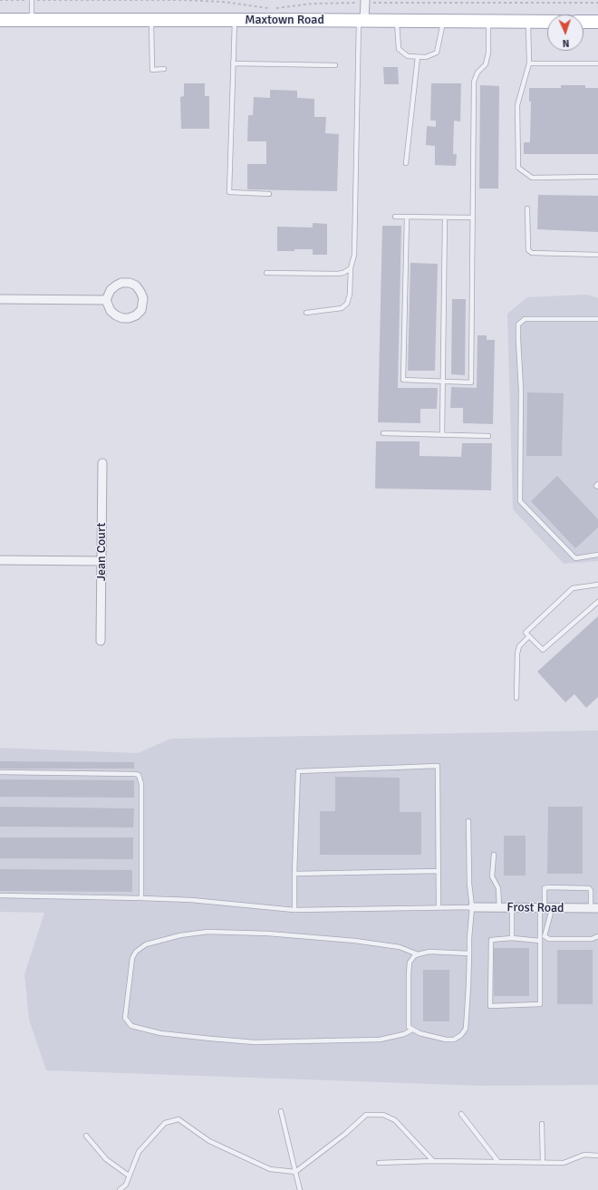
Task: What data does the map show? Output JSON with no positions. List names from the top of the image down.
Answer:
{
  "streets": {
    "main road": ["Maxtown Road"],
    "street": ["Jean Court", "Frost Road"]
  },
  "north": "bottom"
}
